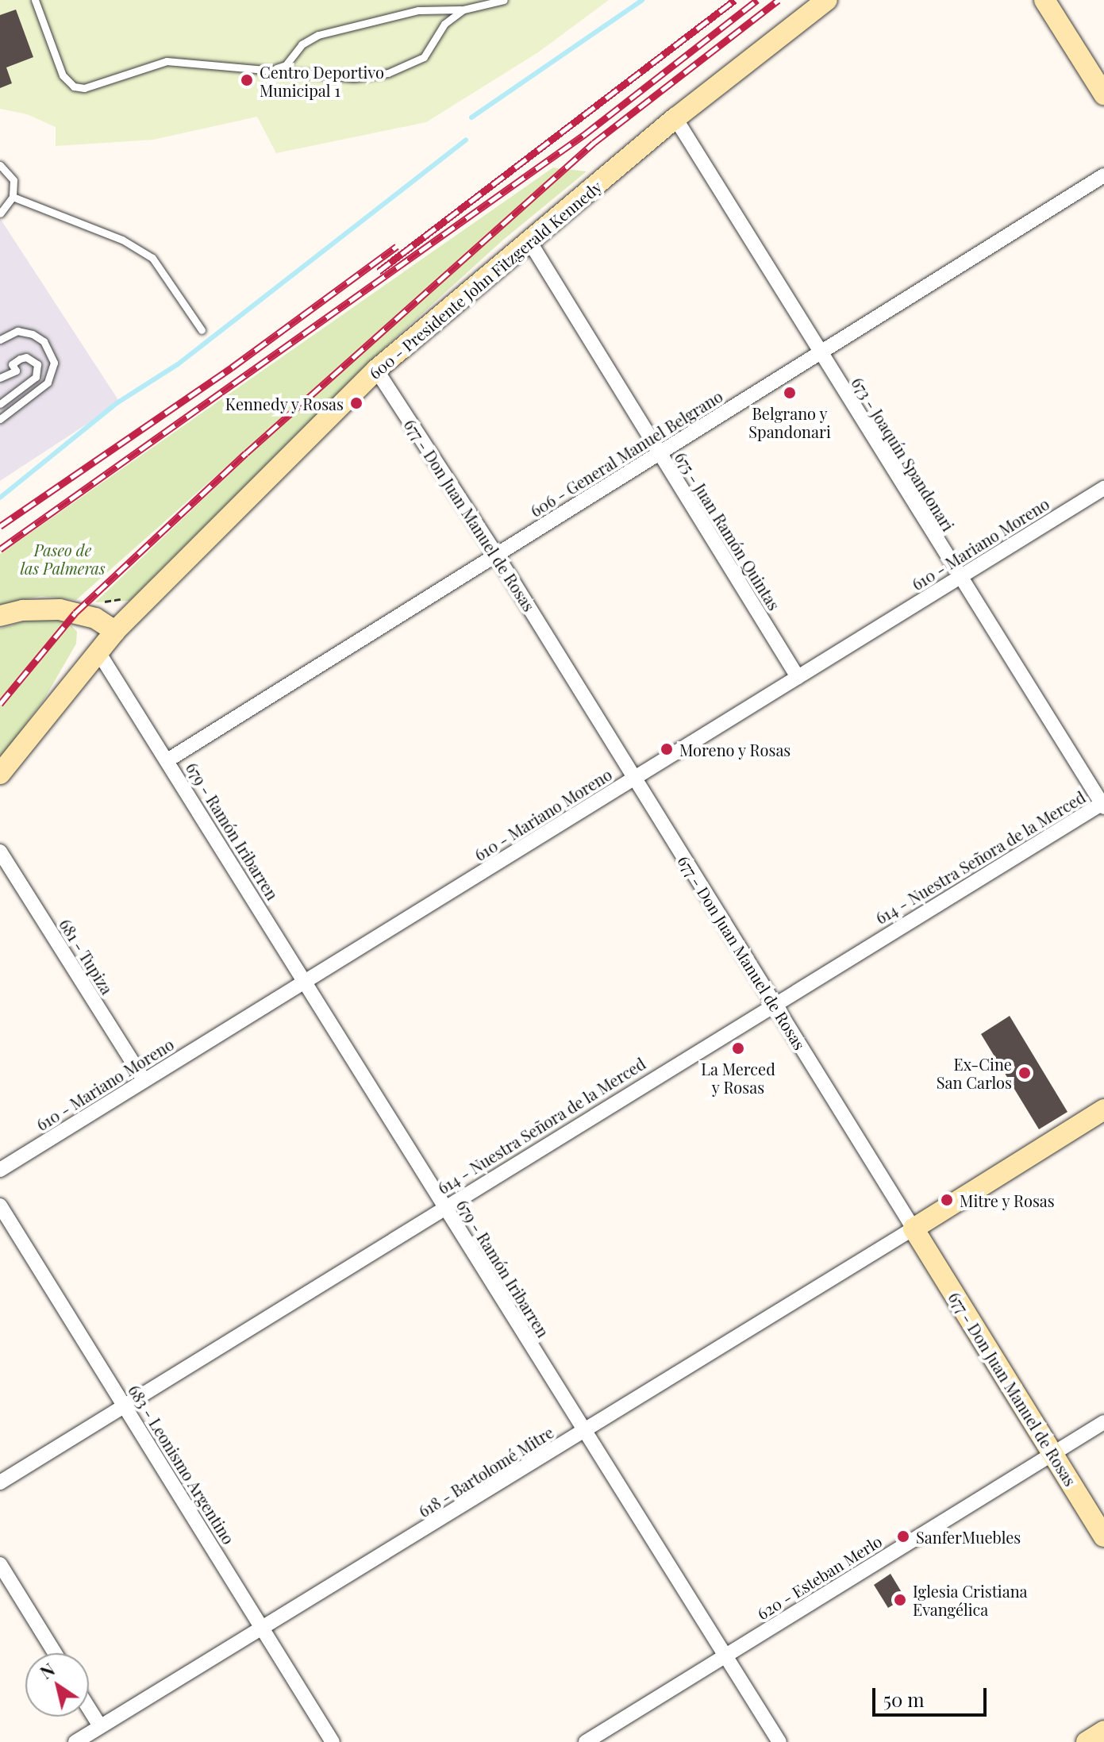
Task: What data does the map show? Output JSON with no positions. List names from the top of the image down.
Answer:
{
  "streets": {
    "street": [
      "600 - Presidente John Fitzgerald Kennedy",
      "606 - General Manuel Belgrano",
      "673 - Joaquín Spandonari",
      "677 - Don Juan Manuel de Rosas",
      "675 - Juan Ramón Quintas",
      "610 - Mariano Moreno",
      "679 - Ramón Iribarren",
      "614 - Nuestra Señora de la Merced",
      "681 - Tupiza",
      "683 - Leonismo Argentino",
      "618 - Bartolomé Mitre",
      "620 - Esteban Merlo"
    ]
  },
  "crossings": [
    ["600 - Presidente John Fitzgerald Kennedy", "673 - Joaquín Spandonari"],
    ["600 - Presidente John Fitzgerald Kennedy", "677 - Don Juan Manuel de Rosas"],
    ["600 - Presidente John Fitzgerald Kennedy", "675 - Juan Ramón Quintas"],
    ["600 - Presidente John Fitzgerald Kennedy", "679 - Ramón Iribarren"],
    ["606 - General Manuel Belgrano", "673 - Joaquín Spandonari"],
    ["606 - General Manuel Belgrano", "677 - Don Juan Manuel de Rosas"],
    ["606 - General Manuel Belgrano", "675 - Juan Ramón Quintas"],
    ["606 - General Manuel Belgrano", "679 - Ramón Iribarren"],
    ["673 - Joaquín Spandonari", "610 - Mariano Moreno"],
    ["673 - Joaquín Spandonari", "614 - Nuestra Señora de la Merced"],
    ["677 - Don Juan Manuel de Rosas", "610 - Mariano Moreno"],
    ["677 - Don Juan Manuel de Rosas", "614 - Nuestra Señora de la Merced"],
    ["677 - Don Juan Manuel de Rosas", "618 - Bartolomé Mitre"],
    ["677 - Don Juan Manuel de Rosas", "620 - Esteban Merlo"],
    ["675 - Juan Ramón Quintas", "610 - Mariano Moreno"],
    ["610 - Mariano Moreno", "679 - Ramón Iribarren"],
    ["610 - Mariano Moreno", "681 - Tupiza"],
    ["679 - Ramón Iribarren", "614 - Nuestra Señora de la Merced"],
    ["679 - Ramón Iribarren", "618 - Bartolomé Mitre"],
    ["679 - Ramón Iribarren", "620 - Esteban Merlo"],
    ["614 - Nuestra Señora de la Merced", "683 - Leonismo Argentino"],
    ["683 - Leonismo Argentino", "618 - Bartolomé Mitre"]
  ],
  "parks": ["Paseo de las Palmeras"],
  "places": [
    "Centro Deportivo Municipal 1",
    "Belgrano y Spandonari",
    "Kennedy y Rosas",
    "Moreno y Rosas",
    "La Merced y Rosas",
    "Ex-Cine San Carlos",
    "Mitre y Rosas",
    "SanferMuebles",
    "Iglesia Cristiana Evangélica"
  ],
  "scale_bar": "50 m",
  "north": "top left"
}
